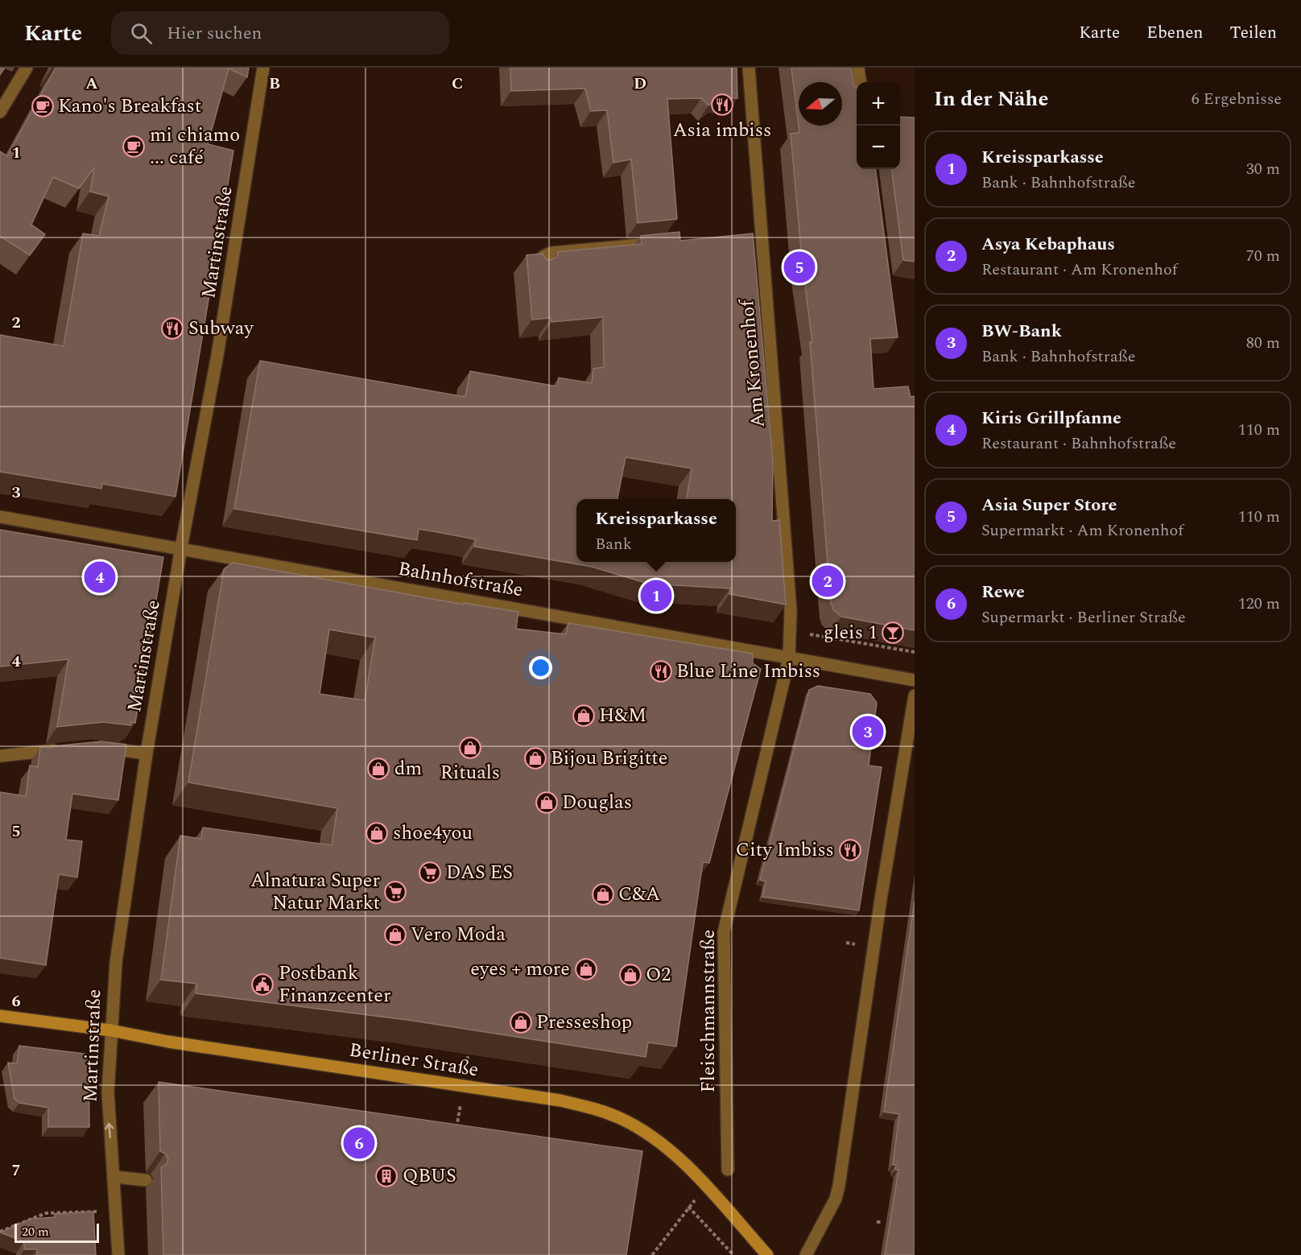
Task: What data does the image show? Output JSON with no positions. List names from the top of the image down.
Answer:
{
  "streets": {
    "main road": ["Berliner Straße"],
    "street": [
      "Martinstraße",
      "Am Kronenhof",
      "Bahnhofstraße",
      "Fleischmannstraße"
    ]
  },
  "crossings": [
    ["Martinstraße", "Bahnhofstraße"],
    ["Martinstraße", "Berliner Straße"],
    ["Am Kronenhof", "Bahnhofstraße"],
    ["Am Kronenhof", "Fleischmannstraße"],
    ["Bahnhofstraße", "Fleischmannstraße"]
  ],
  "places": {
    "restaurant": [
      "Asia imbiss",
      "Subway",
      "Blue Line Imbiss",
      "City Imbiss"
    ],
    "cafe": ["Kano's Breakfast", "mi chiamo ... café"],
    "bar": ["gleis 1"],
    "shop": [
      "H&M",
      "Rituals",
      "Bijou Brigitte",
      "dm",
      "Douglas",
      "shoe4you",
      "C&A",
      "Vero Moda",
      "eyes + more",
      "O2",
      "Presseshop"
    ],
    "supermarket": ["DAS ES", "Alnatura Super Natur Markt"],
    "public building": ["Postbank Finanzcenter"],
    "building": ["QBUS"]
  },
  "scale_bar": "20 m",
  "north": "left",
  "page": {
    "header": "Karte",
    "search": "Hier suchen",
    "nav": ["Karte", "Ebenen", "Teilen"],
    "heading": ["In der Nähe", "6 Ergebnisse"],
    "map_buttons": ["+", "−"],
    "list": [
      {
        "mark": "1",
        "name": "Kreissparkasse",
        "note": "Bank · Bahnhofstraße",
        "value": "30 m"
      },
      {
        "mark": "2",
        "name": "Asya Kebaphaus",
        "note": "Restaurant · Am Kronenhof",
        "value": "70 m"
      },
      {
        "mark": "3",
        "name": "BW-Bank",
        "note": "Bank · Bahnhofstraße",
        "value": "80 m"
      },
      {
        "mark": "4",
        "name": "Kiris Grillpfanne",
        "note": "Restaurant · Bahnhofstraße",
        "value": "110 m"
      },
      {
        "mark": "5",
        "name": "Asia Super Store",
        "note": "Supermarkt · Am Kronenhof",
        "value": "110 m"
      },
      {
        "mark": "6",
        "name": "Rewe",
        "note": "Supermarkt · Berliner Straße",
        "value": "120 m"
      }
    ],
    "pins": [
      "5",
      "4",
      "2",
      "1",
      "3",
      "6"
    ],
    "popup": ["Kreissparkasse", "Bank"],
    "scale": "20 m"
  },
  "grid": {
    "columns": [
      "A",
      "B",
      "C",
      "D"
    ],
    "rows": [
      "1",
      "2",
      "3",
      "4",
      "5",
      "6",
      "7"
    ]
  }
}
